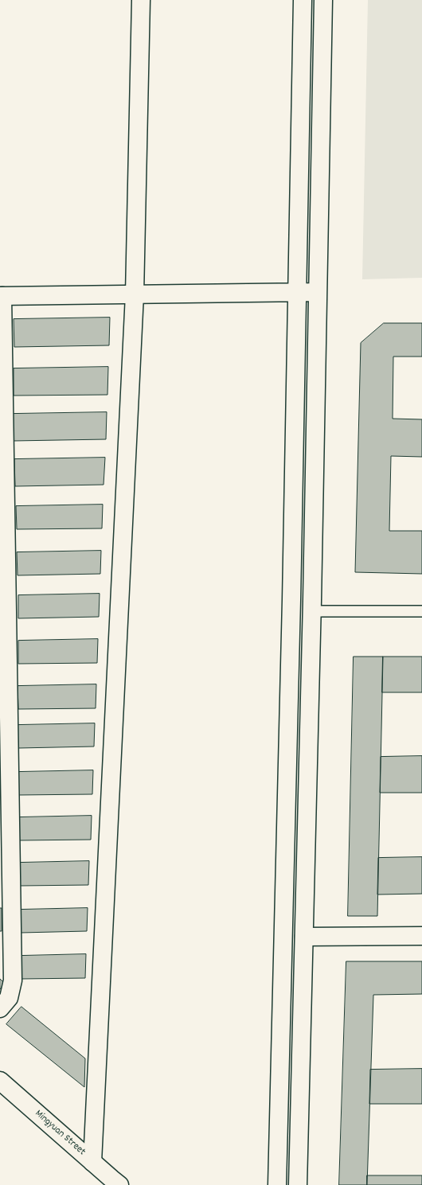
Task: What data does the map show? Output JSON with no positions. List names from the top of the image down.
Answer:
{
  "streets": {
    "street": ["Mingyuan Street"]
  }
}
